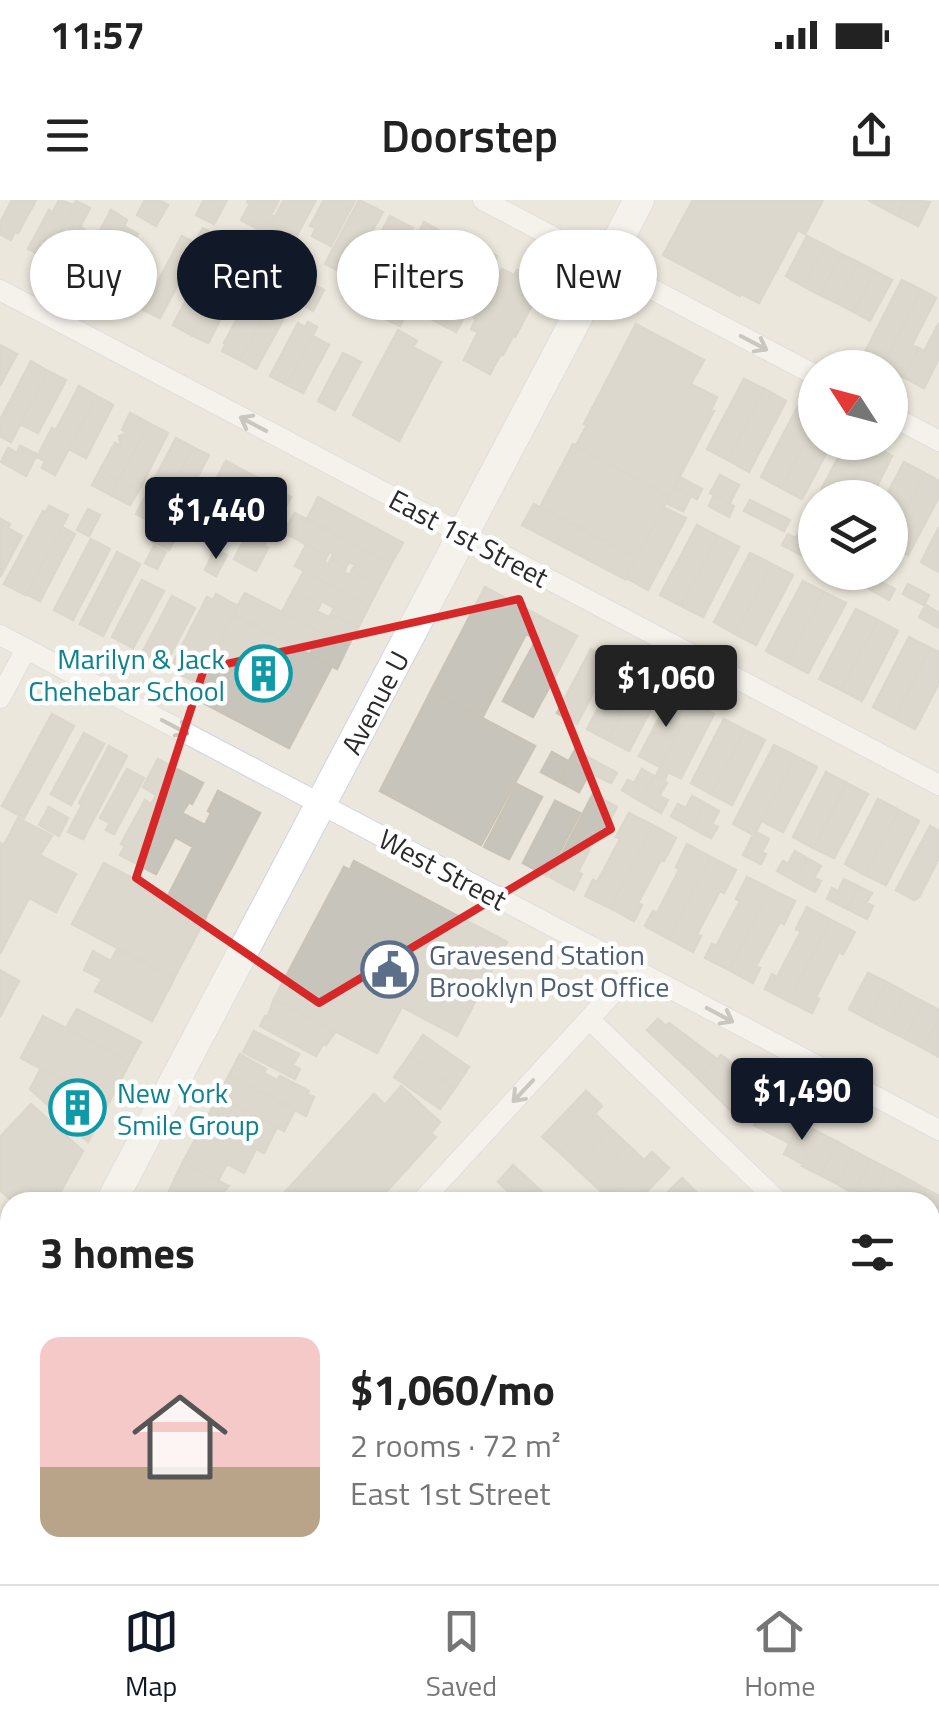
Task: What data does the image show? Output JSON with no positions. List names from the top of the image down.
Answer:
{
  "streets": {
    "main road": ["Avenue U"],
    "street": ["East 1st Street", "West Street"]
  },
  "crossings": [
    ["East 1st Street", "Avenue U"],
    ["Avenue U", "West Street"]
  ],
  "one_way": ["East 1st Street"],
  "places": {
    "building": ["Marilyn & Jack Chehebar School", "New York Smile Group"],
    "public building": ["Gravesend Station Brooklyn Post Office"]
  },
  "north": "top left",
  "page": {
    "status": "11:57",
    "header": "Doorstep",
    "chip": [
      "Buy",
      "Rent",
      "Filters",
      "New"
    ],
    "price": ["$1,440", "$1,060", "$1,490"],
    "heading": "3 homes",
    "list": [
      {
        "name": "$1,060/mo",
        "note": "2 rooms · 72 m² · East 1st Street"
      }
    ],
    "tabs": ["Map", "Saved", "Home"]
  }
}
